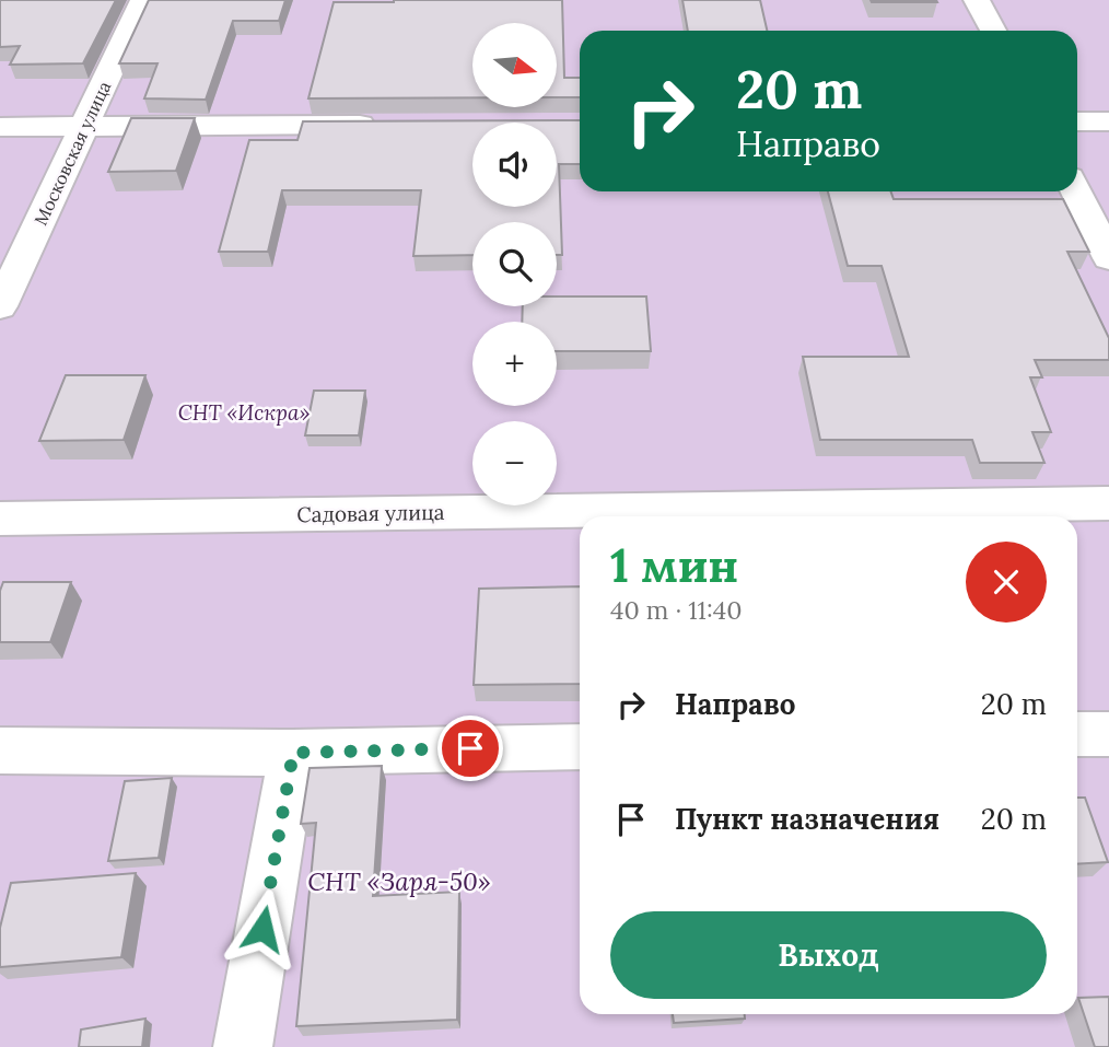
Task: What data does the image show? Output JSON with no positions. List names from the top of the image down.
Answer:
{
  "streets": {
    "street": ["Московская улица", "Садовая улица"]
  },
  "parks": ["СНТ «Искра»", "СНТ «Заря-50»"],
  "north": "right",
  "page": {
    "map_buttons": ["+", "−"],
    "turn": ["20 m", "Направо"],
    "heading": ["1 мин", "40 m · 11:40"],
    "list": [
      {
        "name": "Направо",
        "value": "20 m"
      },
      {
        "name": "Пункт назначения",
        "value": "20 m"
      }
    ],
    "buttons": "Выход"
  }
}
